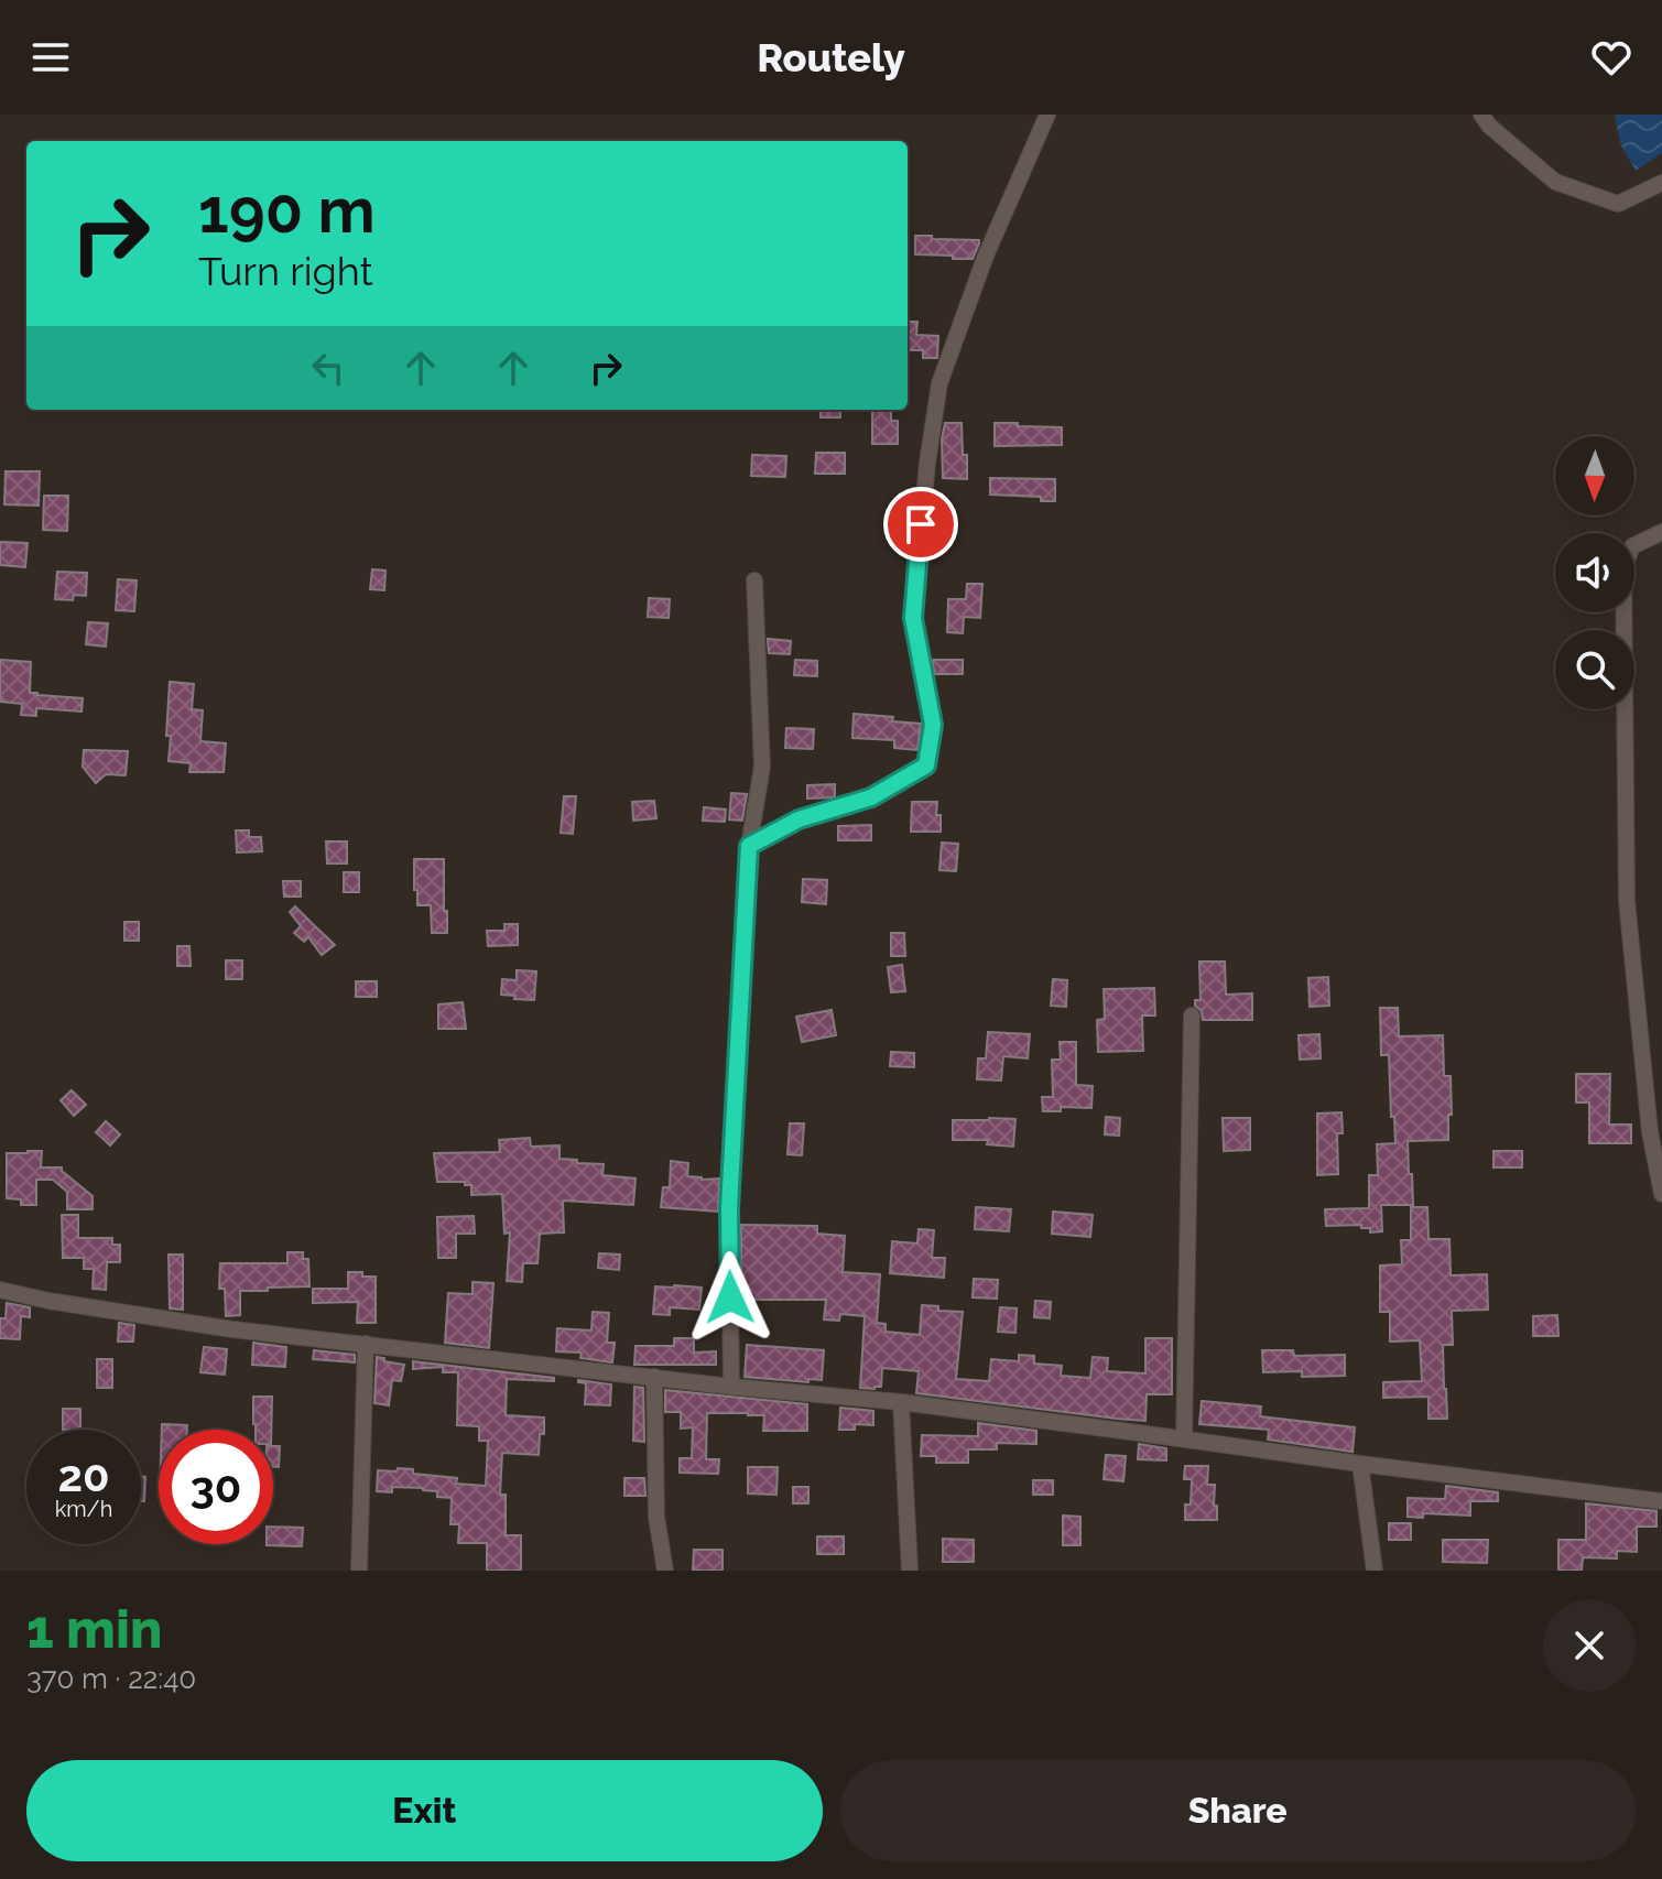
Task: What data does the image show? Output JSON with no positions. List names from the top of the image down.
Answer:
{
  "north": "bottom",
  "page": {
    "header": "Routely",
    "turn": ["190 m", "Turn right"],
    "speed": "20 km/h",
    "limit": "30",
    "heading": ["1 min", "370 m · 22:40"],
    "buttons": ["Exit", "Share"]
  }
}
